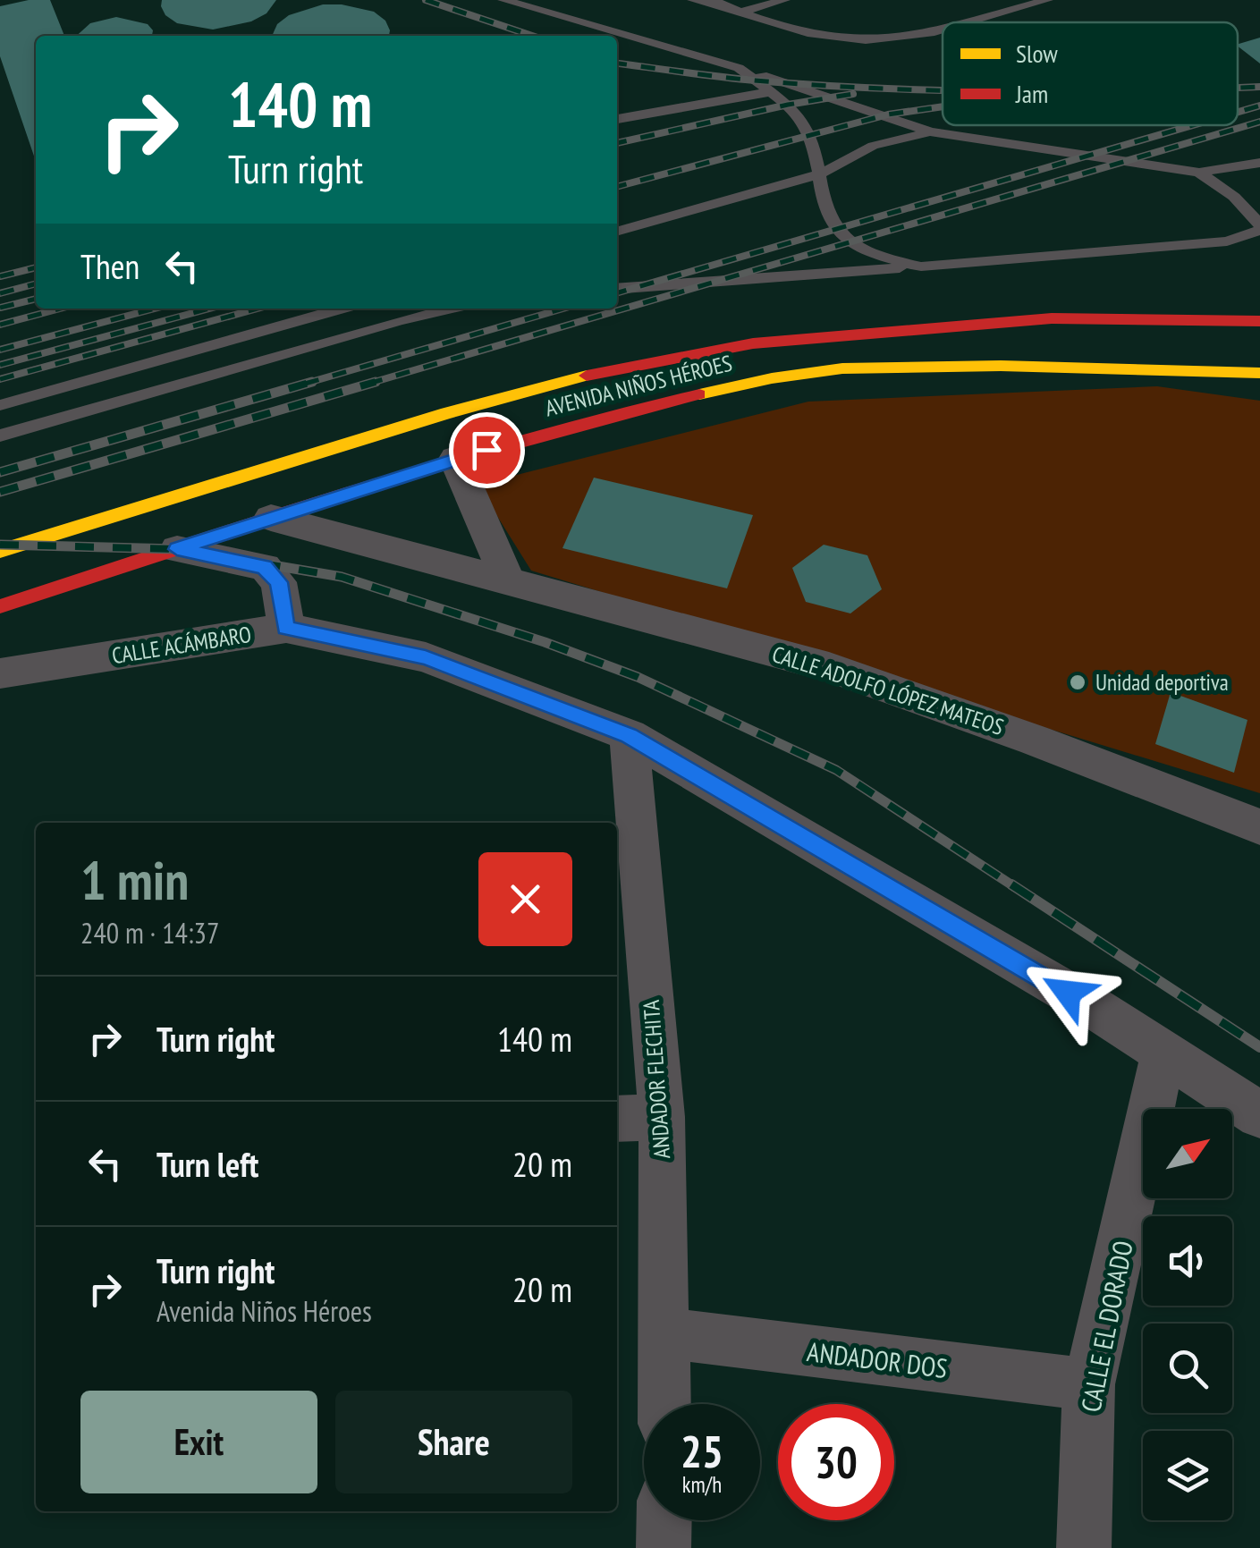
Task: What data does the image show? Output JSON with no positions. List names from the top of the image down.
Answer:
{
  "streets": {
    "main road": ["AVENIDA NIÑOS HÉROES"],
    "street": [
      "CALLE ACÁMBARO",
      "CALLE ADOLFO LÓPEZ MATEOS",
      "ANDADOR FLECHITA",
      "CALLE EL DORADO",
      "ANDADOR DOS"
    ]
  },
  "crossings": [
    ["AVENIDA NIÑOS HÉROES", "CALLE ADOLFO LÓPEZ MATEOS"],
    ["CALLE ACÁMBARO", "ANDADOR FLECHITA"],
    ["CALLE ACÁMBARO", "CALLE EL DORADO"],
    ["ANDADOR FLECHITA", "ANDADOR DOS"],
    ["CALLE EL DORADO", "ANDADOR DOS"]
  ],
  "places": ["Unidad deportiva"],
  "legend": ["Slow", "Jam"],
  "north": "top right",
  "page": {
    "turn": ["140 m", "Turn right"],
    "then": "Then",
    "heading": ["1 min", "240 m · 14:37"],
    "list": [
      {
        "name": "Turn right",
        "value": "140 m"
      },
      {
        "name": "Turn left",
        "value": "20 m"
      },
      {
        "name": "Turn right",
        "note": "Avenida Niños Héroes",
        "value": "20 m"
      }
    ],
    "buttons": ["Exit", "Share"],
    "speed": "25 km/h",
    "limit": "30"
  }
}
